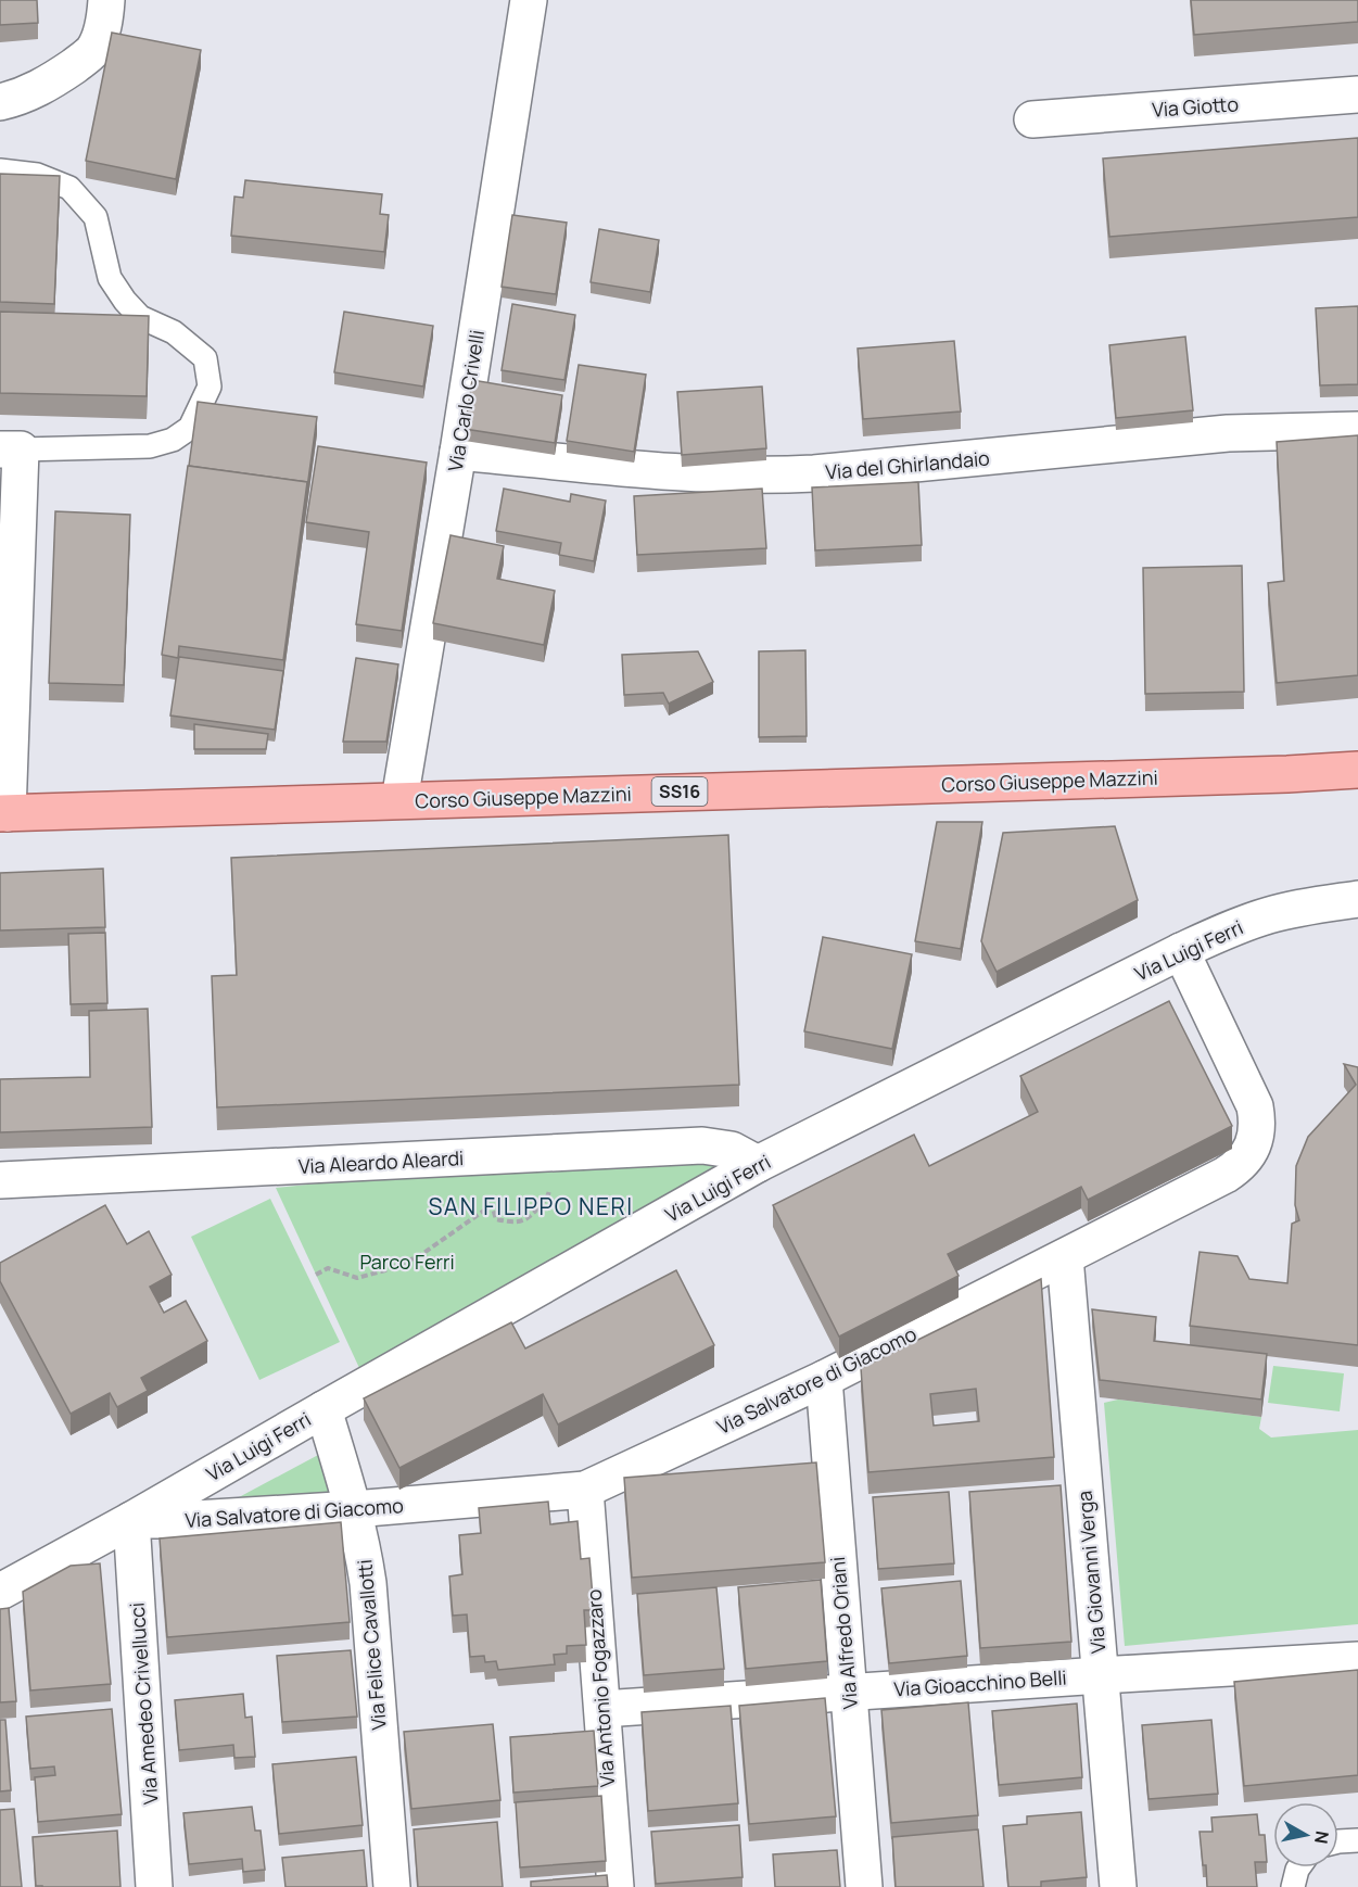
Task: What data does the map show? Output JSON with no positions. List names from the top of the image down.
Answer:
{
  "streets": {
    "main road": ["Corso Giuseppe Mazzini", "SS16"],
    "street": [
      "Via Giotto",
      "Via Carlo Crivelli",
      "Via del Ghirlandaio",
      "Via Luigi Ferri",
      "Via Aleardo Aleardi",
      "Via Salvatore di Giacomo",
      "Via Giovanni Verga",
      "Via Alfredo Oriani",
      "Via Felice Cavallotti",
      "Via Gioacchino Belli",
      "Via Antonio Fogazzaro",
      "Via Amedeo Crivellucci"
    ]
  },
  "crossings": [
    ["Via Carlo Crivelli", "Via del Ghirlandaio"],
    ["Via Carlo Crivelli", "Corso Giuseppe Mazzini"],
    ["Via Luigi Ferri", "Via Aleardo Aleardi"],
    ["Via Luigi Ferri", "Via Salvatore di Giacomo"],
    ["Via Luigi Ferri", "Via Felice Cavallotti"],
    ["Via Luigi Ferri", "Via Amedeo Crivellucci"],
    ["Via Salvatore di Giacomo", "Via Giovanni Verga"],
    ["Via Salvatore di Giacomo", "Via Alfredo Oriani"],
    ["Via Salvatore di Giacomo", "Via Felice Cavallotti"],
    ["Via Salvatore di Giacomo", "Via Antonio Fogazzaro"],
    ["Via Salvatore di Giacomo", "Via Amedeo Crivellucci"],
    ["Via Giovanni Verga", "Via Gioacchino Belli"],
    ["Via Alfredo Oriani", "Via Gioacchino Belli"],
    ["Via Gioacchino Belli", "Via Antonio Fogazzaro"]
  ],
  "districts": ["SAN FILIPPO NERI"],
  "parks": ["Parco Ferri"],
  "north": "right"
}
